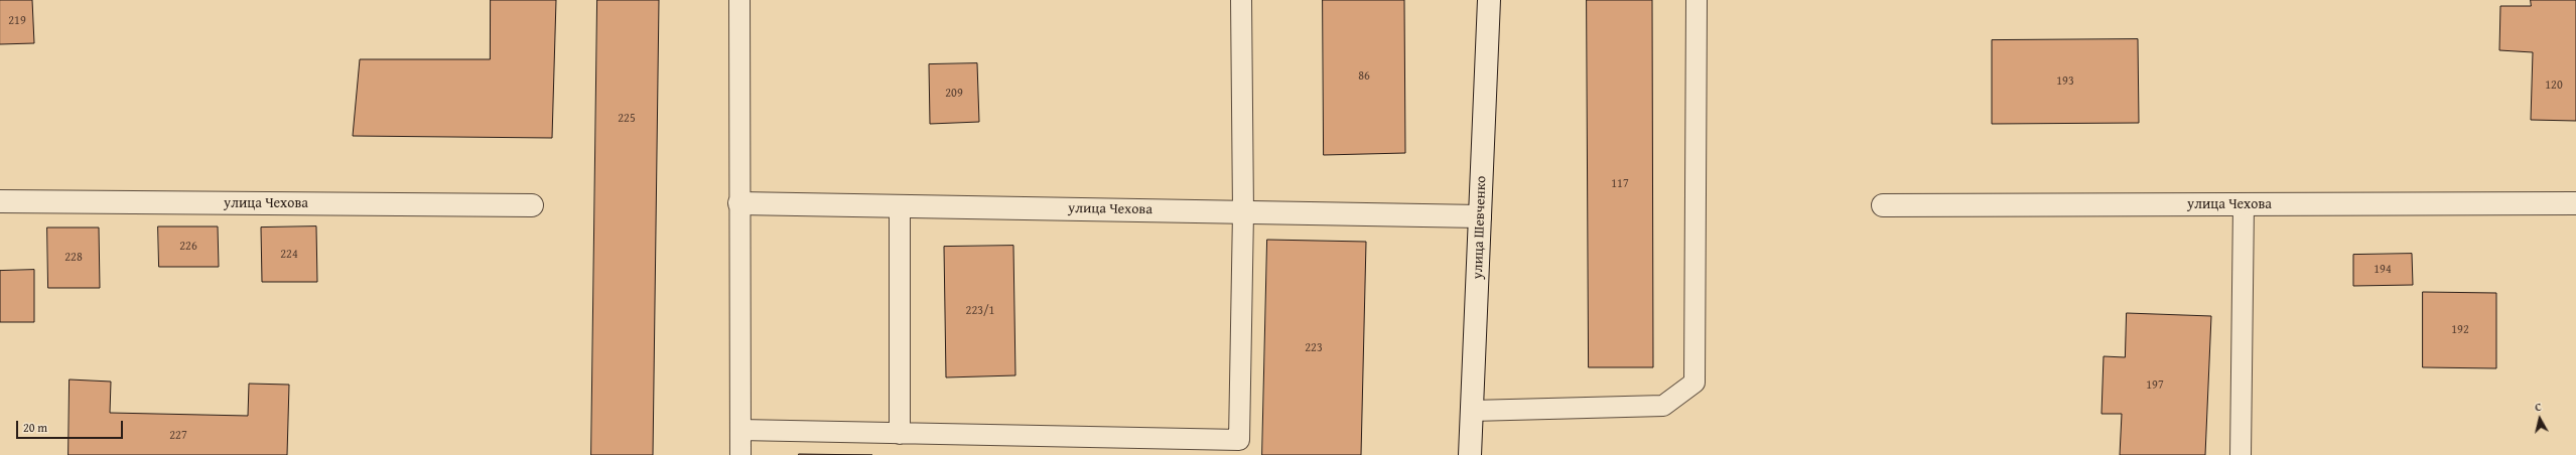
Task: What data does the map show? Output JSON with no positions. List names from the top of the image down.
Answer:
{
  "streets": {
    "street": ["улица Чехова", "улица Шевченко"]
  },
  "crossings": [
    ["улица Чехова", "улица Шевченко"]
  ],
  "house_numbers": [
    "219",
    "86",
    "193",
    "120",
    "209",
    "225",
    "117",
    "226",
    "224",
    "228",
    "194",
    "223/1",
    "192",
    "223",
    "197",
    "227"
  ],
  "scale_bar": "20 m",
  "north": "top"
}
